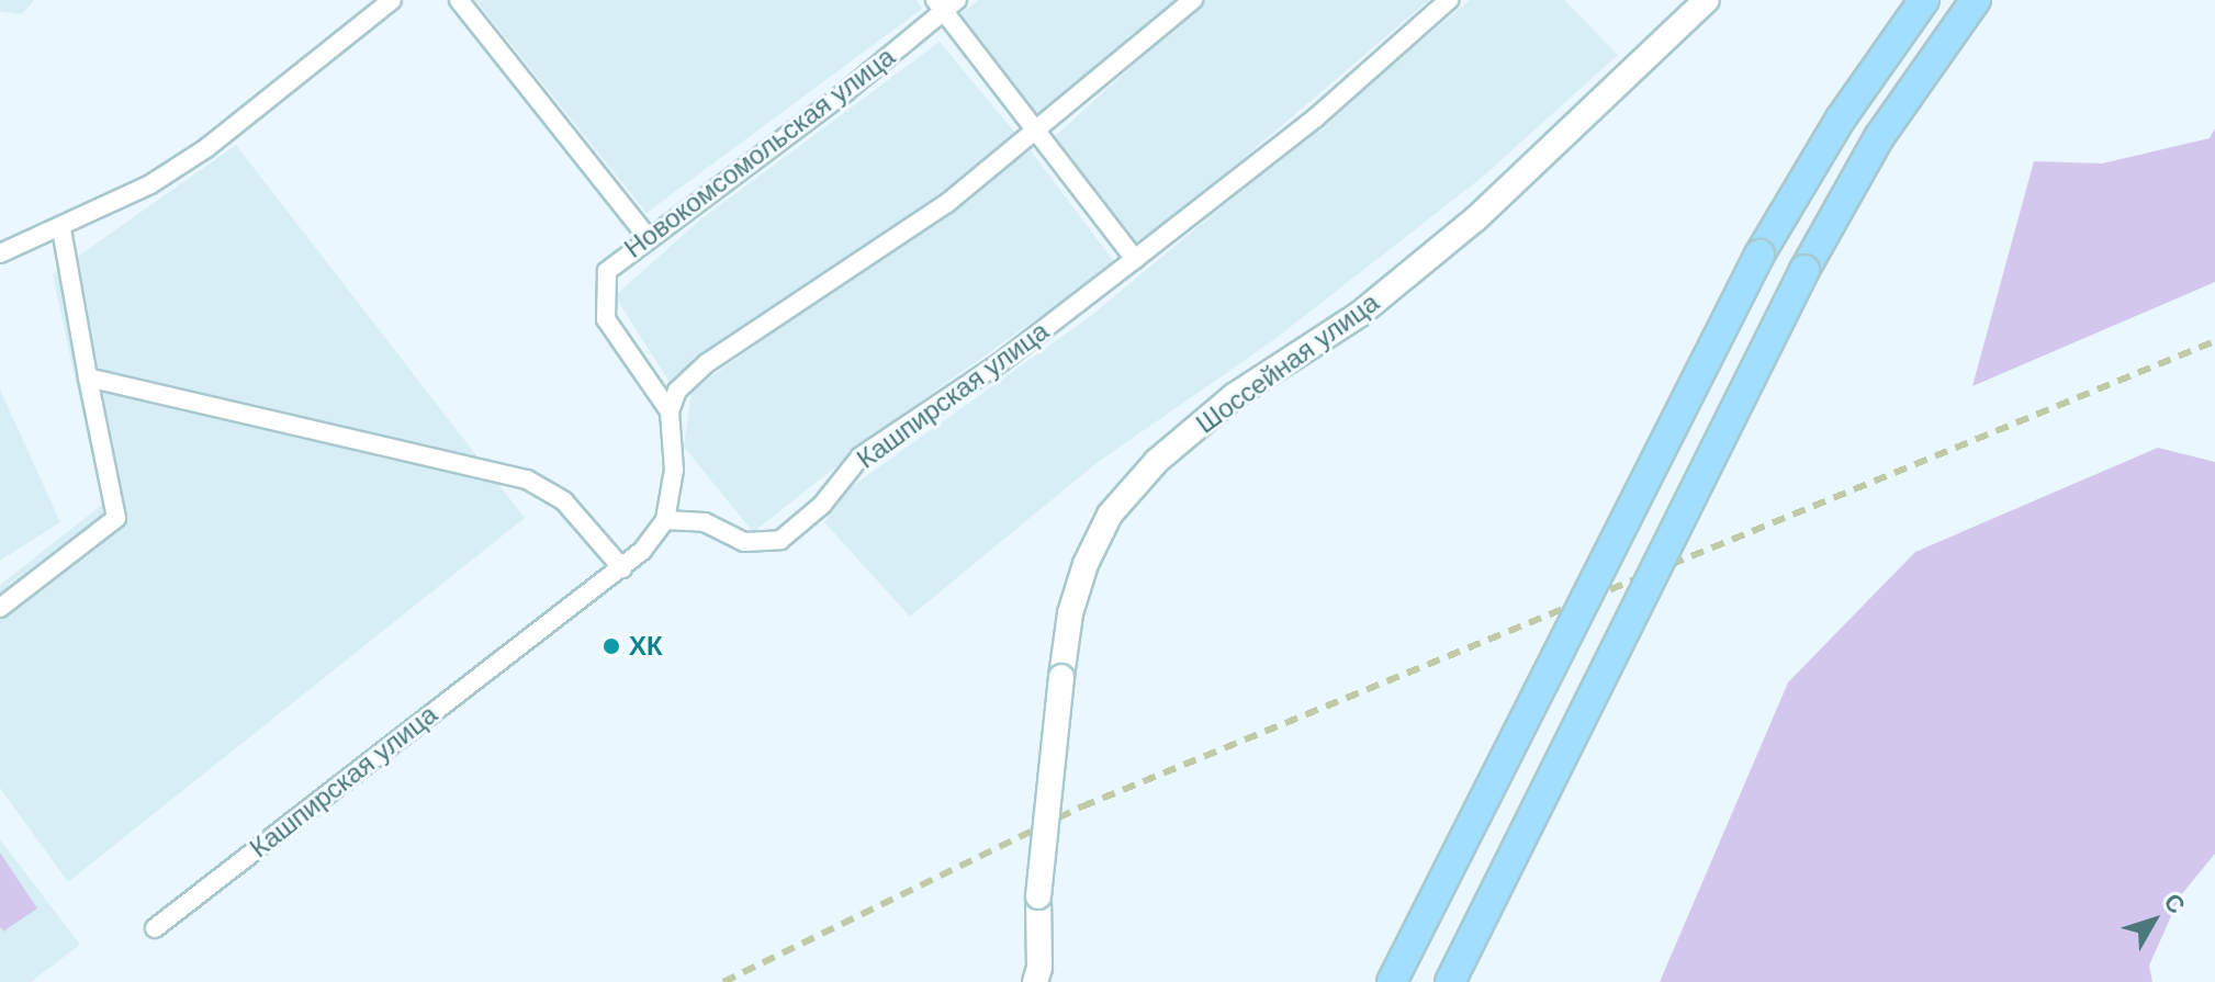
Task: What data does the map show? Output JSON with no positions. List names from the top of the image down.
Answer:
{
  "streets": {
    "main road": ["Шоссейная улица"],
    "street": ["Новокомсомольская улица", "Кашпирская улица"]
  },
  "places": ["ХК"],
  "north": "top right"
}
